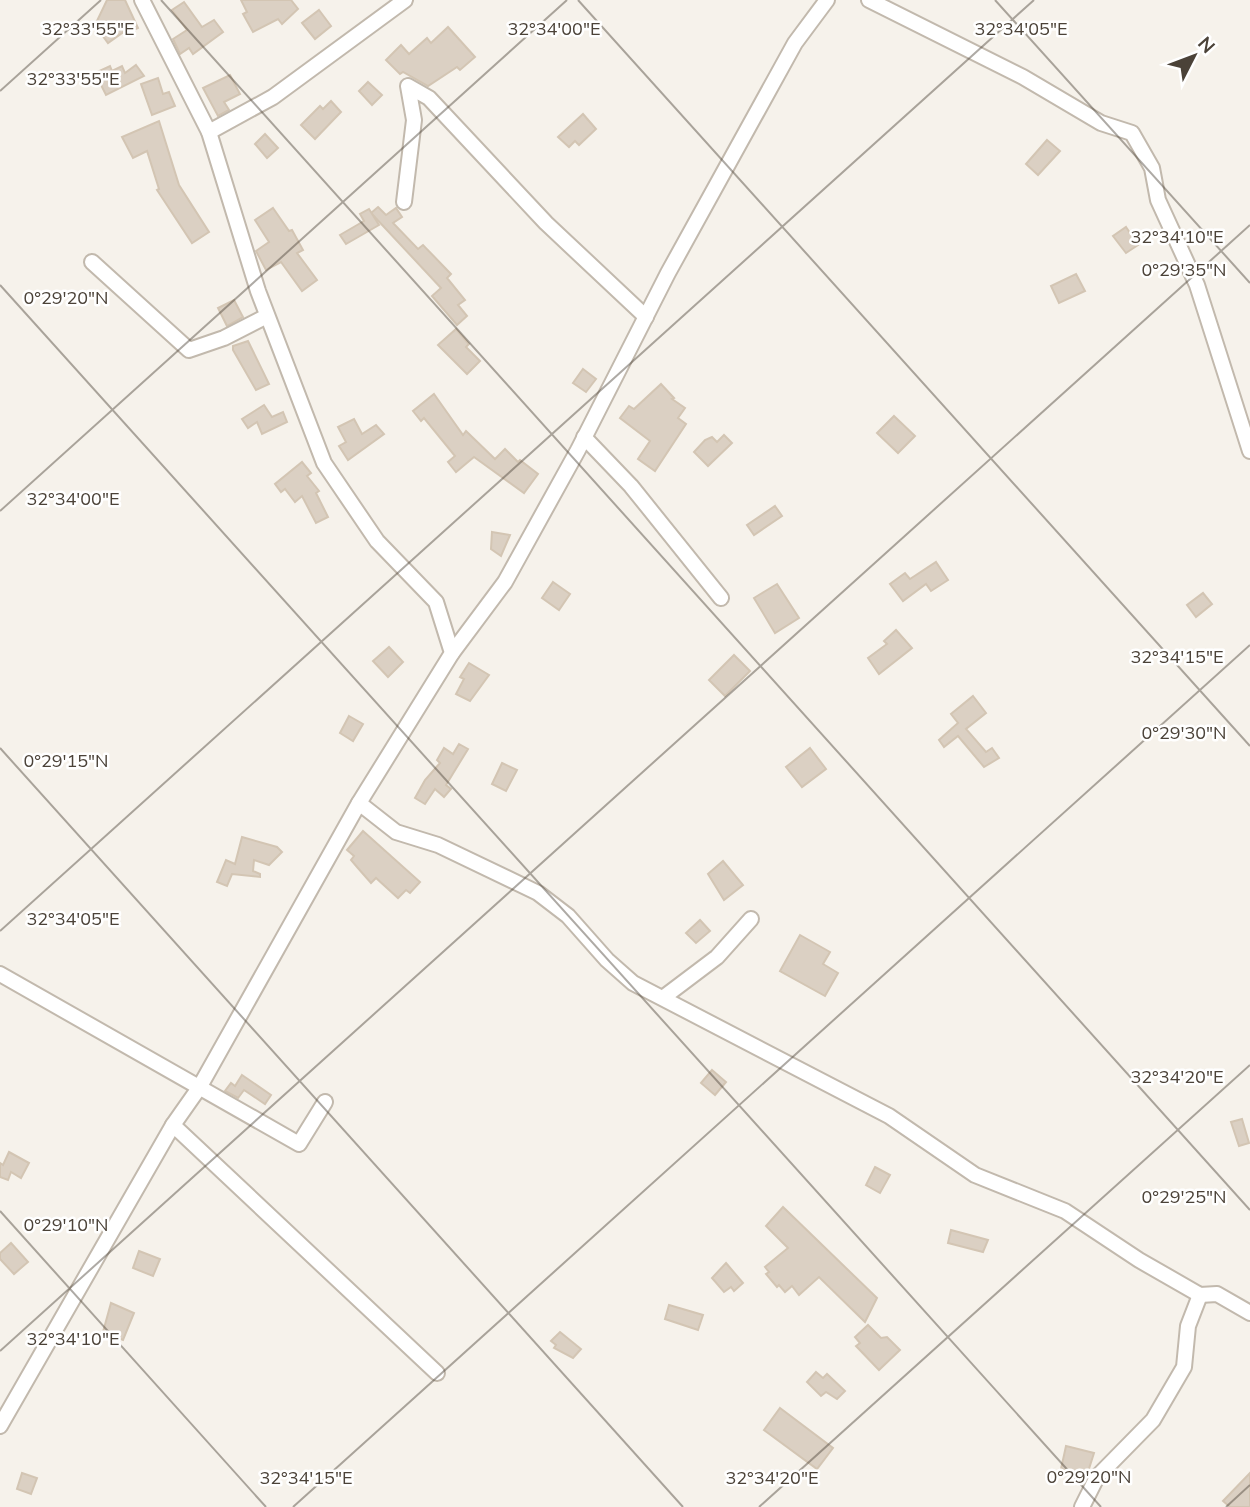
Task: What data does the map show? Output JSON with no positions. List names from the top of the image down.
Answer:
{
  "north": "top right",
  "coordinates": [
    "32°33'55\"E",
    "32°34'00\"E",
    "32°34'05\"E",
    "32°34'10\"E",
    "0°29'35\"N",
    "0°29'20\"N",
    "32°34'15\"E",
    "0°29'30\"N",
    "0°29'15\"N",
    "32°34'20\"E",
    "0°29'25\"N",
    "0°29'10\"N"
  ]
}
